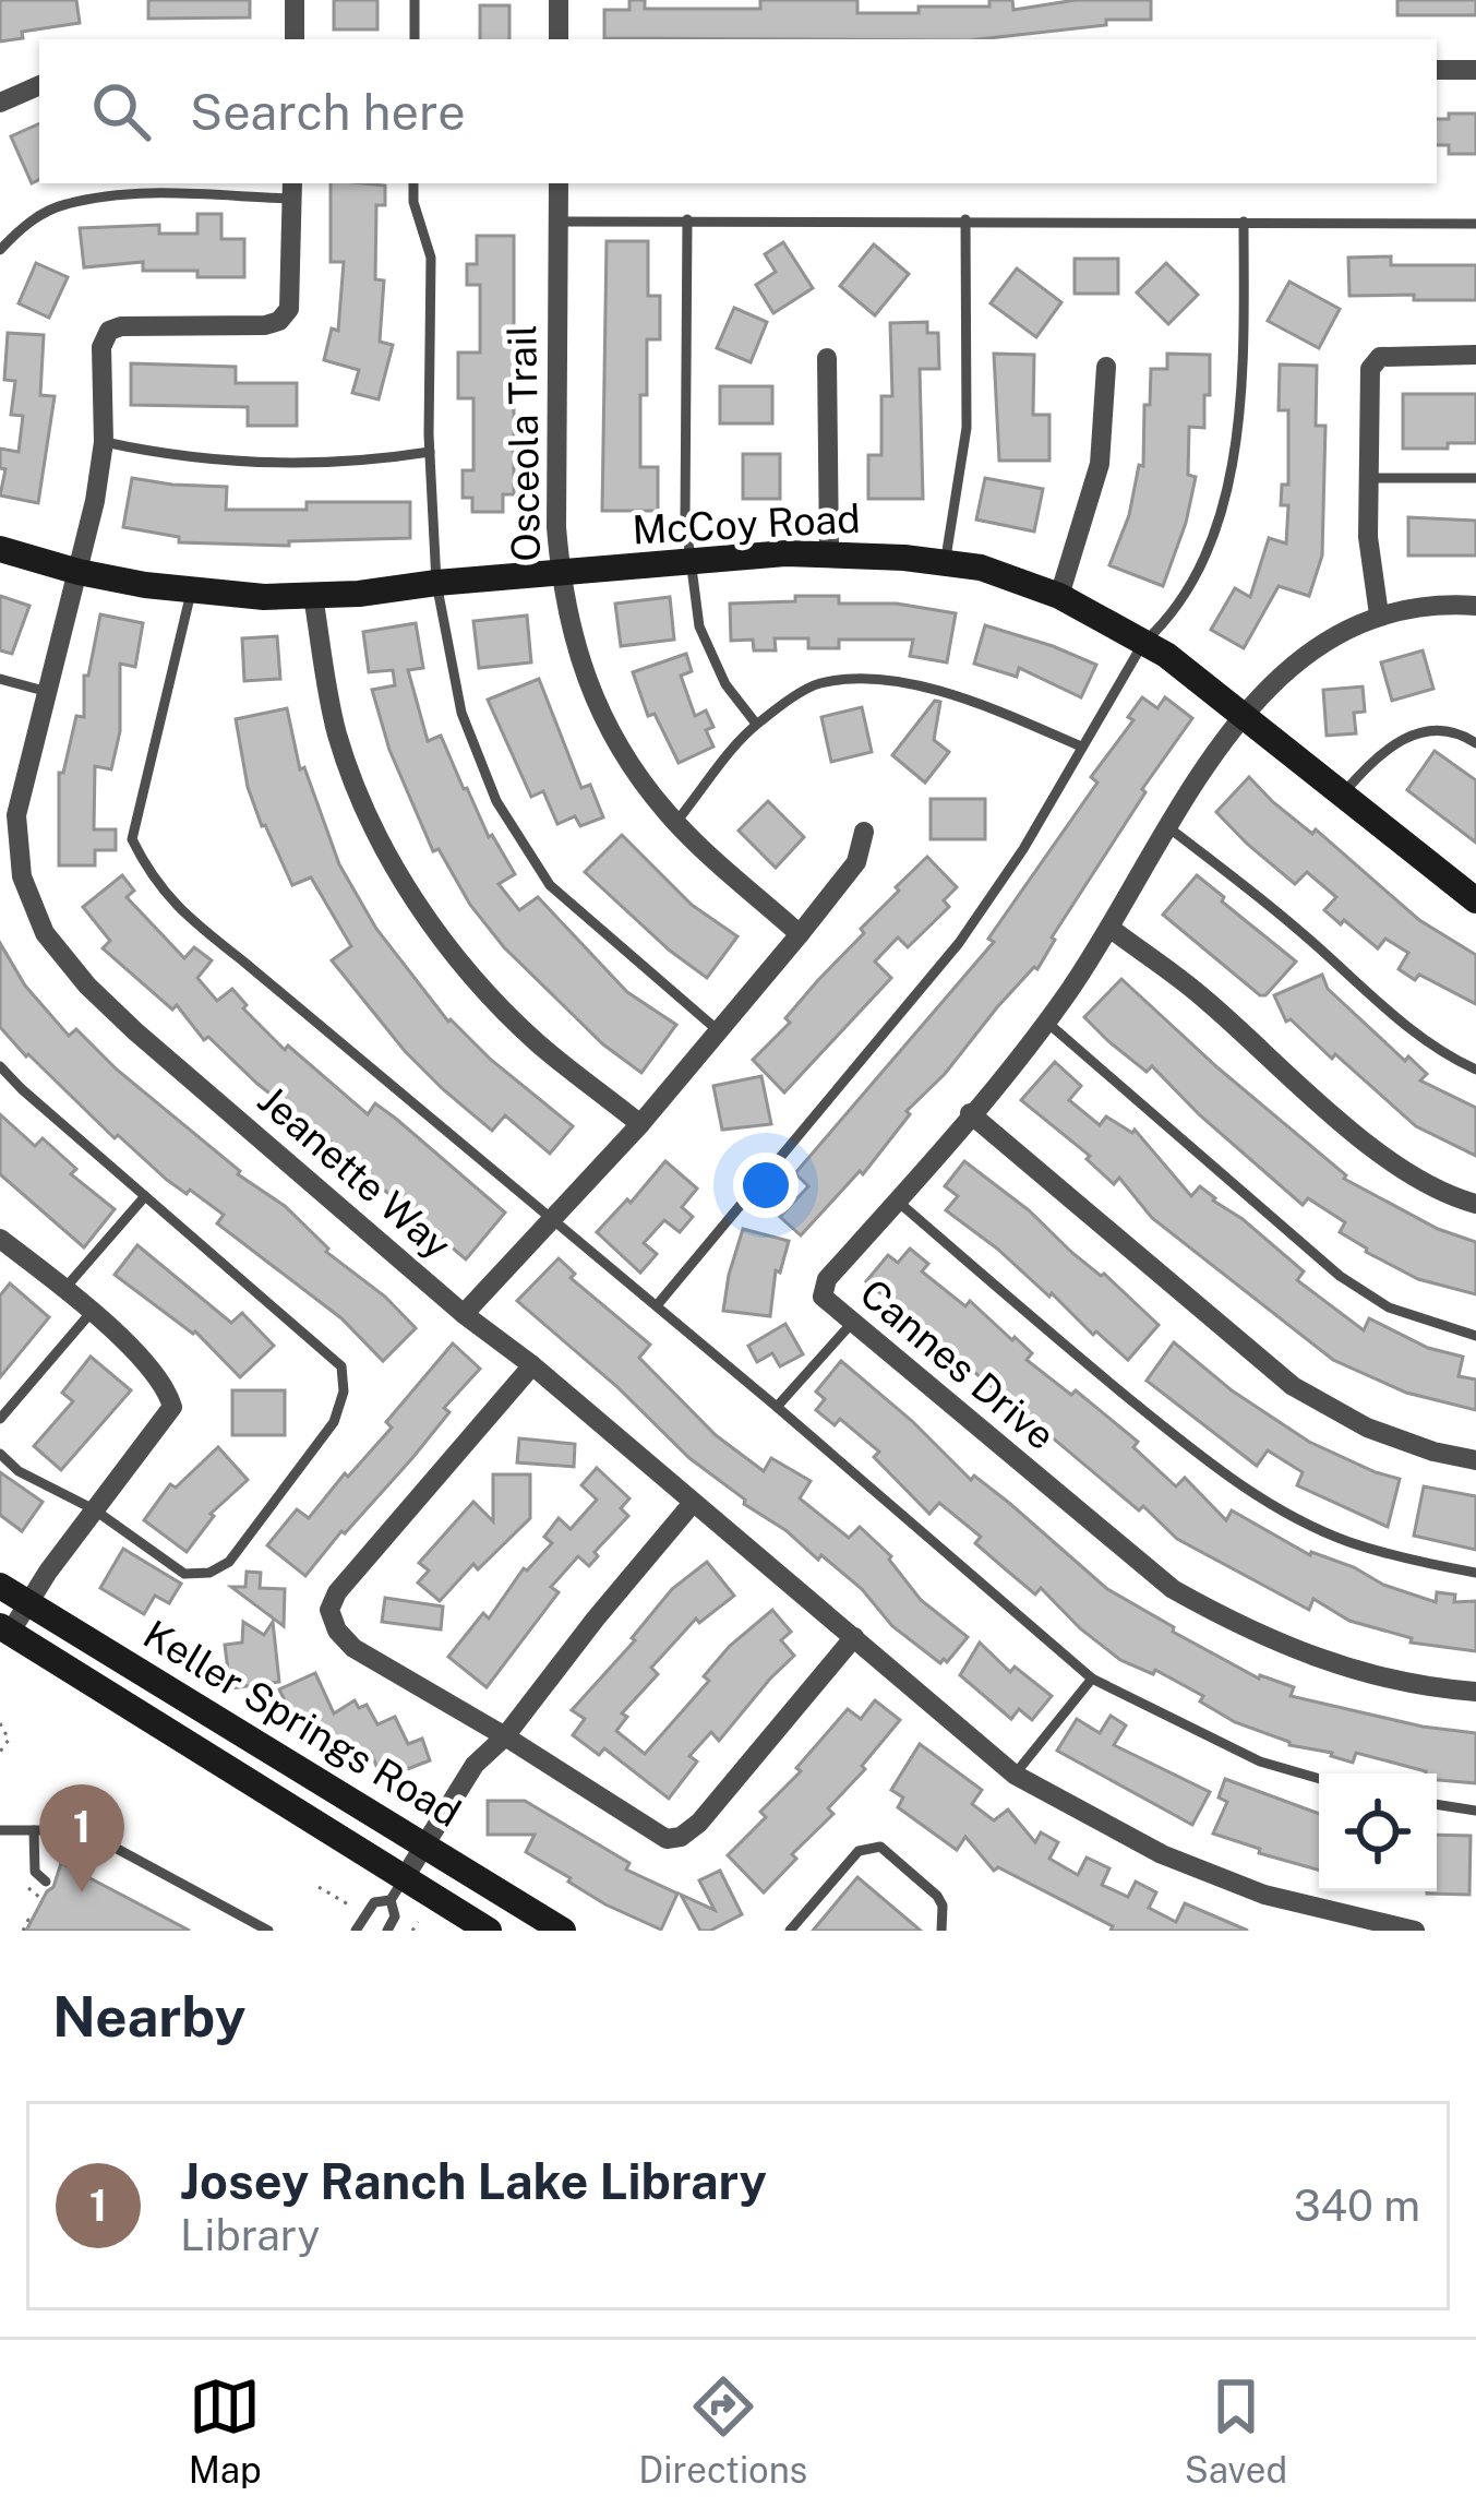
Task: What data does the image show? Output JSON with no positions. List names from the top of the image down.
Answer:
{
  "streets": {
    "street": [
      "Osceola Trail",
      "McCoy Road",
      "Jeanette Way",
      "Cannes Drive",
      "Keller Springs Road"
    ]
  },
  "crossings": [
    ["Osceola Trail", "McCoy Road"],
    ["McCoy Road", "Jeanette Way"],
    ["McCoy Road", "Cannes Drive"]
  ],
  "page": {
    "search": "Search here",
    "pins": "1",
    "heading": "Nearby",
    "list": [
      {
        "mark": "1",
        "name": "Josey Ranch Lake Library",
        "note": "Library",
        "value": "340 m"
      }
    ],
    "nav": ["Map", "Directions", "Saved"]
  }
}
